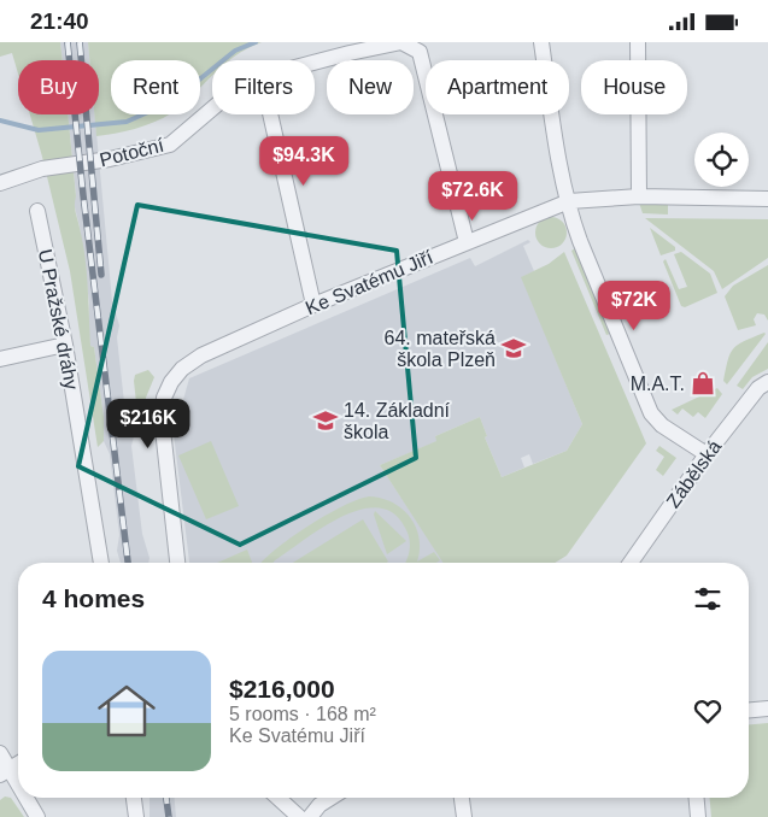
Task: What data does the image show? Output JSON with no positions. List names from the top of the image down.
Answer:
{
  "streets": {
    "street": [
      "Potoční",
      "Ke Svatému Jiří",
      "U Pražské dráhy",
      "Zábělská"
    ]
  },
  "crossings": [
    ["Potoční", "Ke Svatému Jiří"]
  ],
  "places": {
    "school or university": ["64. mateřská škola Plzeň", "14. Základní škola"],
    "shop": ["M.A.T."]
  },
  "page": {
    "status": "21:40",
    "chip": [
      "Buy",
      "Rent",
      "Filters",
      "New",
      "Apartment",
      "House"
    ],
    "price": [
      "$94.3K",
      "$72.6K",
      "$72K",
      "$216K"
    ],
    "heading": "4 homes",
    "list": [
      {
        "name": "$216,000",
        "note": "5 rooms · 168 m² · Ke Svatému Jiří"
      }
    ]
  }
}
